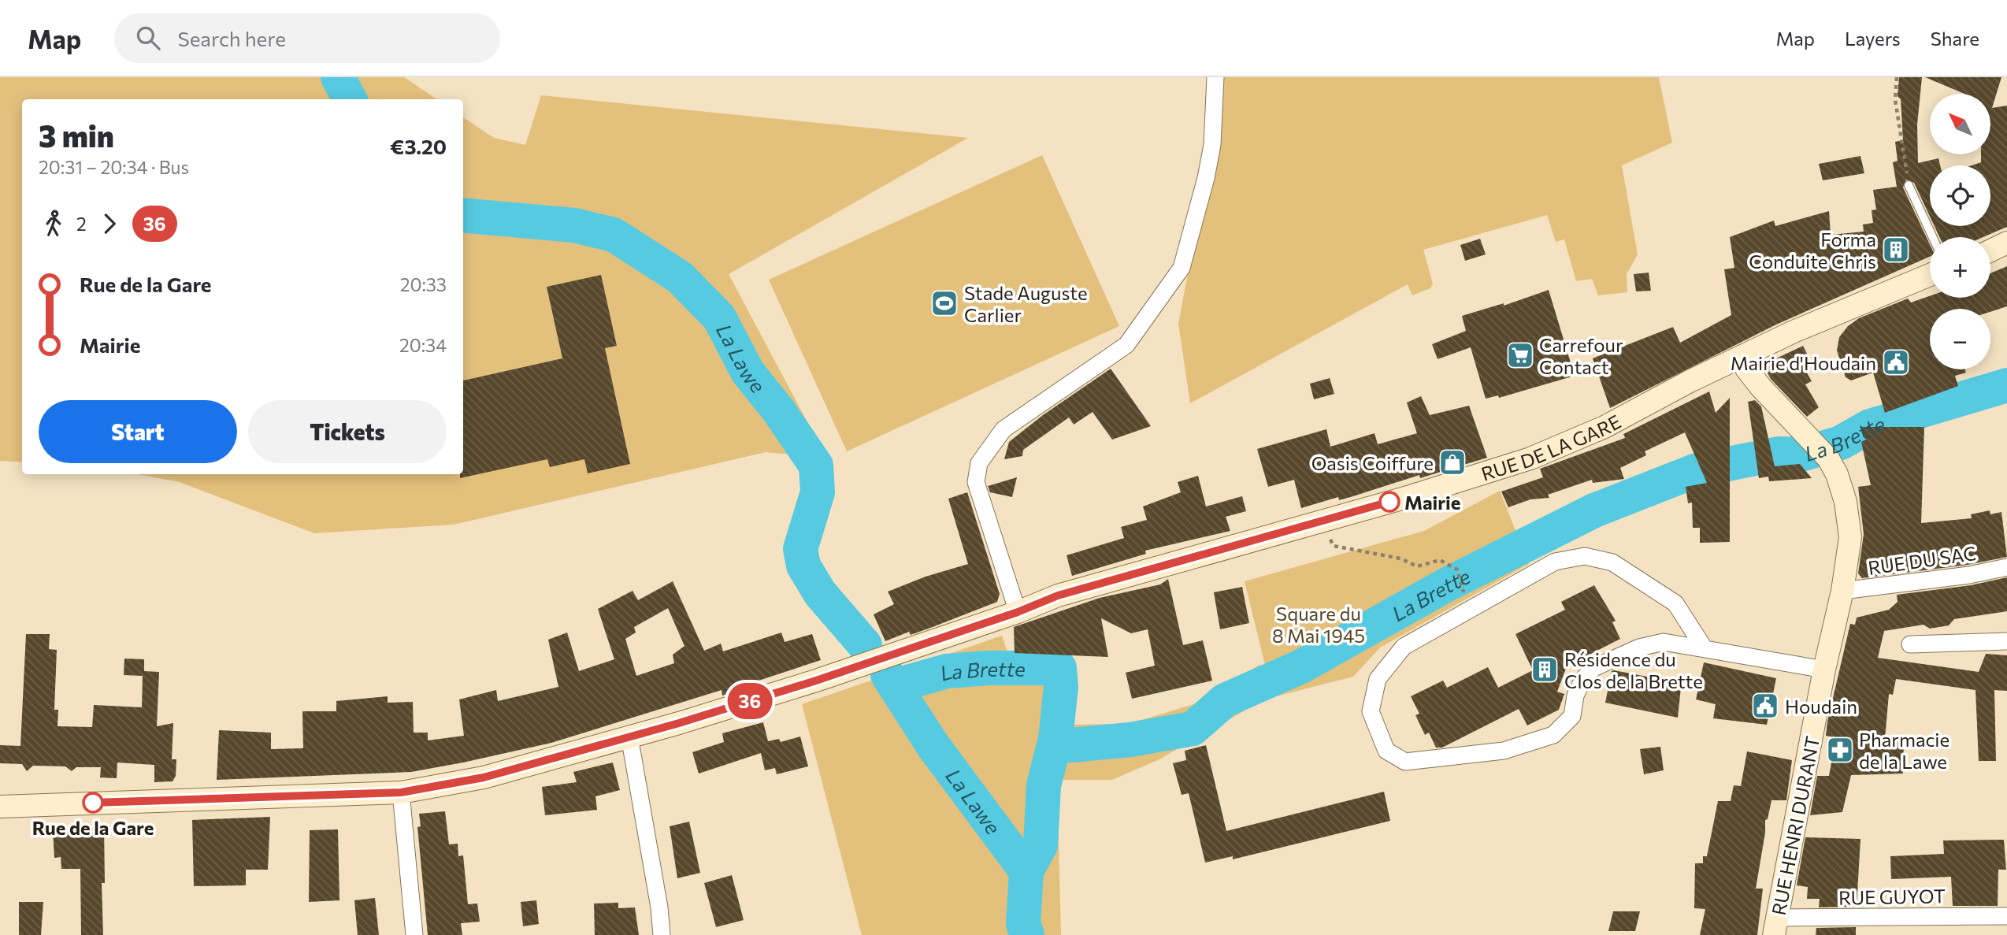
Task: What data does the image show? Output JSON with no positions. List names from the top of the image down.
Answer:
{
  "streets": {
    "main road": ["RUE DE LA GARE", "RUE HENRI DURANT"],
    "street": ["RUE DU SAC", "RUE GUYOT"]
  },
  "crossings": [
    ["RUE DE LA GARE", "RUE HENRI DURANT"],
    ["RUE DU SAC", "RUE HENRI DURANT"],
    ["RUE HENRI DURANT", "RUE GUYOT"]
  ],
  "water": ["La Lawe", "La Brette"],
  "parks": ["Square du 8 Mai 1945"],
  "places": {
    "building": ["Forma Conduite Chris", "Résidence du Clos de la Brette"],
    "sports": ["Stade Auguste Carlier"],
    "supermarket": ["Carrefour Contact"],
    "public building": ["Mairie d'Houdain", "Houdain"],
    "shop": ["Oasis Coiffure"],
    "other": ["Mairie", "Rue de la Gare"],
    "pharmacy": ["Pharmacie de la Lawe"]
  },
  "lines": ["bus line 36"],
  "north": "top left",
  "page": {
    "header": "Map",
    "search": "Search here",
    "nav": ["Map", "Layers", "Share"],
    "on_map": "36",
    "map_buttons": ["+", "−"],
    "heading": ["3 min", "20:31 – 20:34 · Bus", "€3.20"],
    "legs": ["2", "36"],
    "list": [
      {
        "name": "Rue de la Gare",
        "value": "20:33"
      },
      {
        "name": "Mairie",
        "value": "20:34"
      }
    ],
    "buttons": ["Start", "Tickets"]
  }
}
